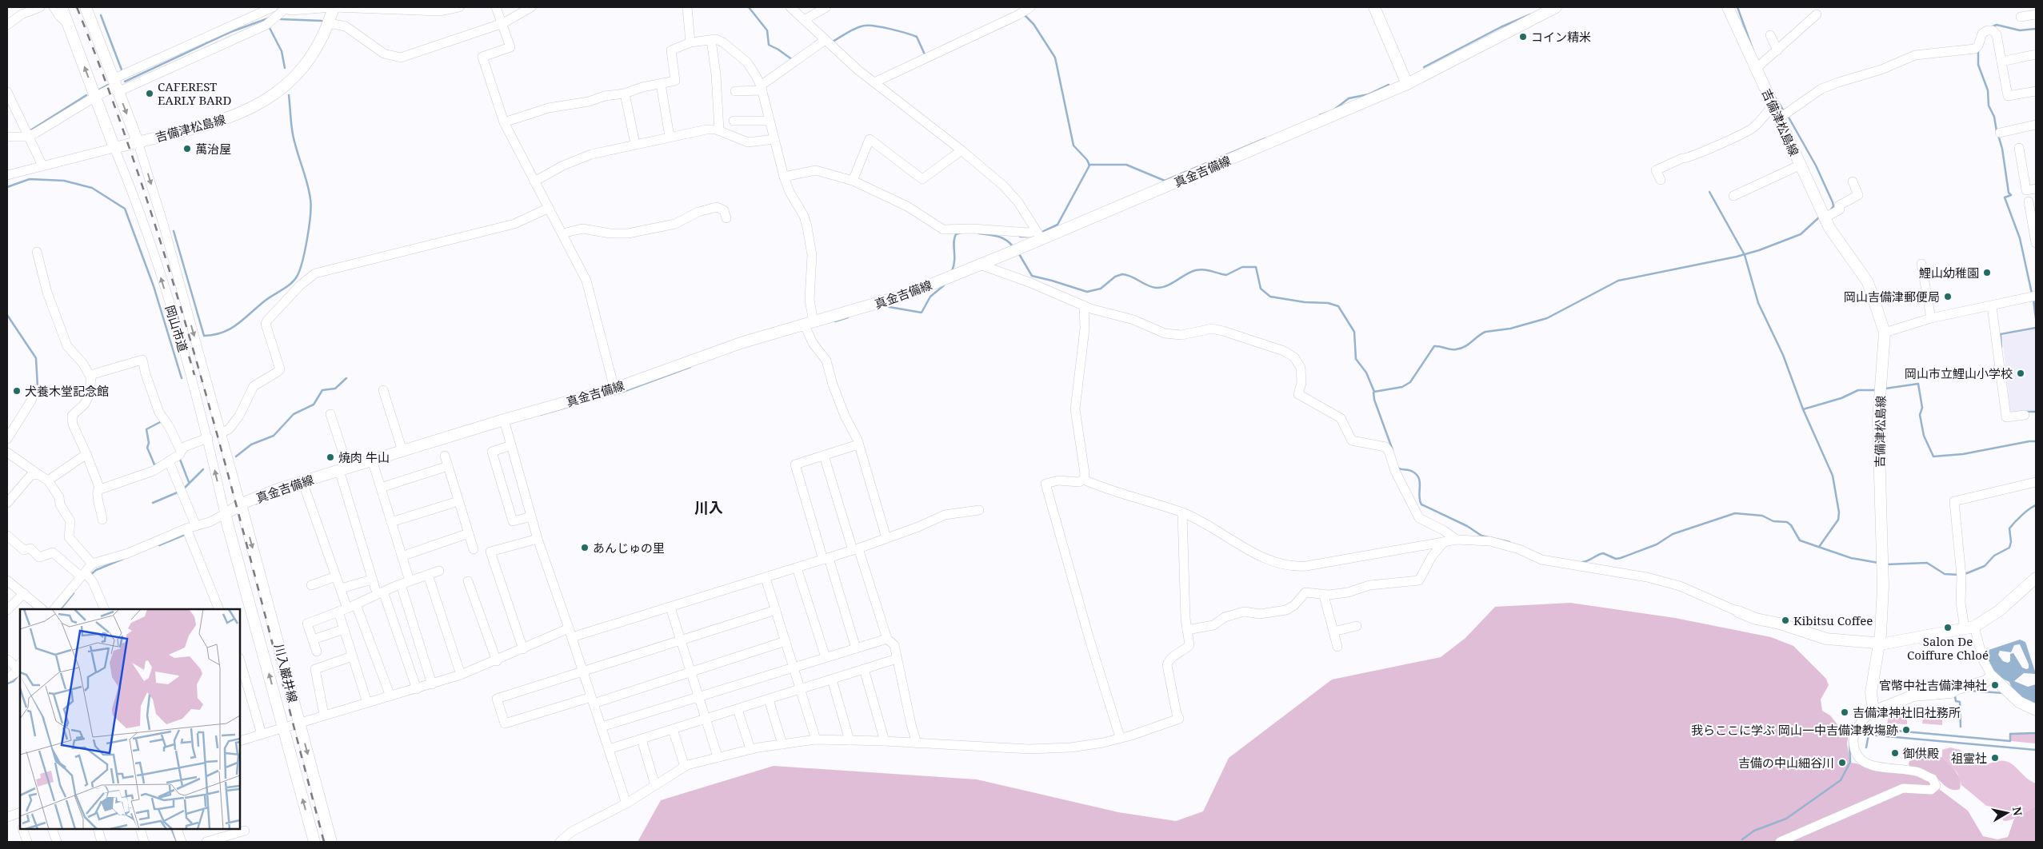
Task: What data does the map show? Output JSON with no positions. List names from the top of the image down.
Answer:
{
  "streets": {
    "main road": ["吉備津松島線", "真金吉備線", "川入巌井線"],
    "street": ["岡山市道"]
  },
  "crossings": [
    ["吉備津松島線", "岡山市道"],
    ["真金吉備線", "岡山市道"],
    ["真金吉備線", "川入巌井線"],
    ["岡山市道", "川入巌井線"]
  ],
  "districts": ["川入"],
  "places": [
    "コイン精米",
    "CAFEREST EARLY BARD",
    "萬治屋",
    "鯉山幼稚園",
    "岡山吉備津郵便局",
    "岡山市立鯉山小学校",
    "犬養木堂記念館",
    "焼肉 牛山",
    "あんじゅの里",
    "Kibitsu Coffee",
    "Salon De Coiffure Chloé",
    "官幣中社吉備津神社",
    "吉備津神社旧社務所",
    "我らここに学ぶ 岡山一中吉備津教塲跡",
    "御供殿",
    "祖霊社",
    "吉備の中山細谷川"
  ],
  "north": "right"
}
